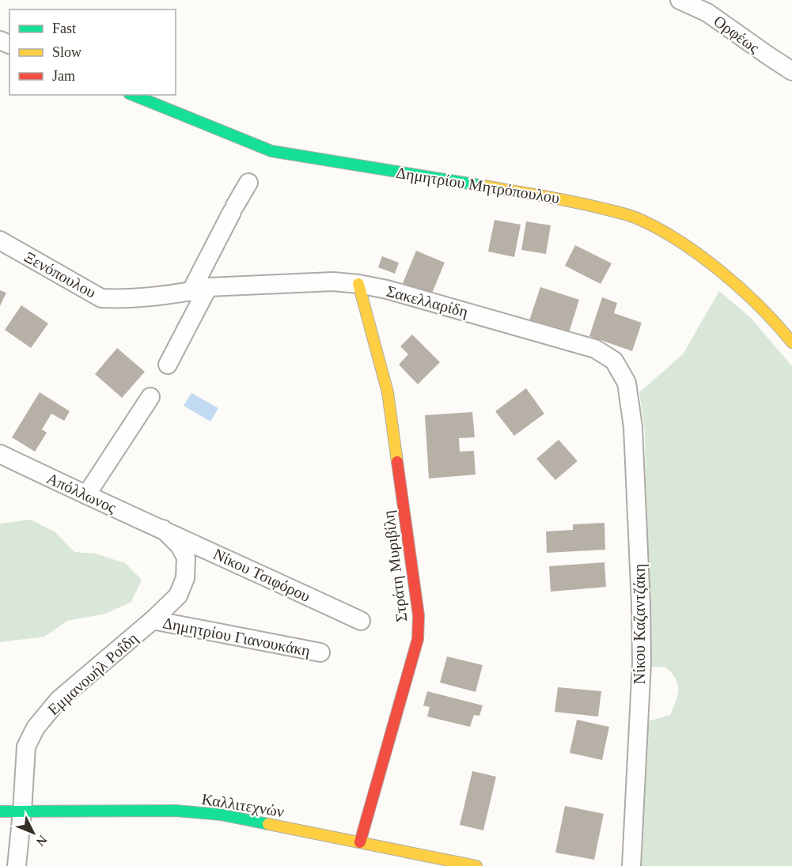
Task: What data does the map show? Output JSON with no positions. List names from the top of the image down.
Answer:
{
  "streets": {
    "street": [
      "Ορφέως",
      "Δημητρίου Μητρόπουλου",
      "Ξενόπουλου",
      "Σακελλαρίδη",
      "Απόλλωνος",
      "Στράτη Μυριβίλη",
      "Νίκου Τσιφόρου",
      "Νίκου Καζαντζάκη",
      "Δημητρίου Γιανουκάκη",
      "Εμμανουήλ Ροΐδη",
      "Καλλιτεχνών"
    ]
  },
  "crossings": [
    ["Ξενόπουλου", "Σακελλαρίδη"],
    ["Σακελλαρίδη", "Στράτη Μυριβίλη"],
    ["Σακελλαρίδη", "Νίκου Καζαντζάκη"],
    ["Απόλλωνος", "Νίκου Τσιφόρου"],
    ["Απόλλωνος", "Εμμανουήλ Ροΐδη"],
    ["Στράτη Μυριβίλη", "Καλλιτεχνών"],
    ["Νίκου Τσιφόρου", "Εμμανουήλ Ροΐδη"],
    ["Δημητρίου Γιανουκάκη", "Εμμανουήλ Ροΐδη"],
    ["Εμμανουήλ Ροΐδη", "Καλλιτεχνών"]
  ],
  "legend": ["Fast", "Slow", "Jam"],
  "north": "bottom right"
}
